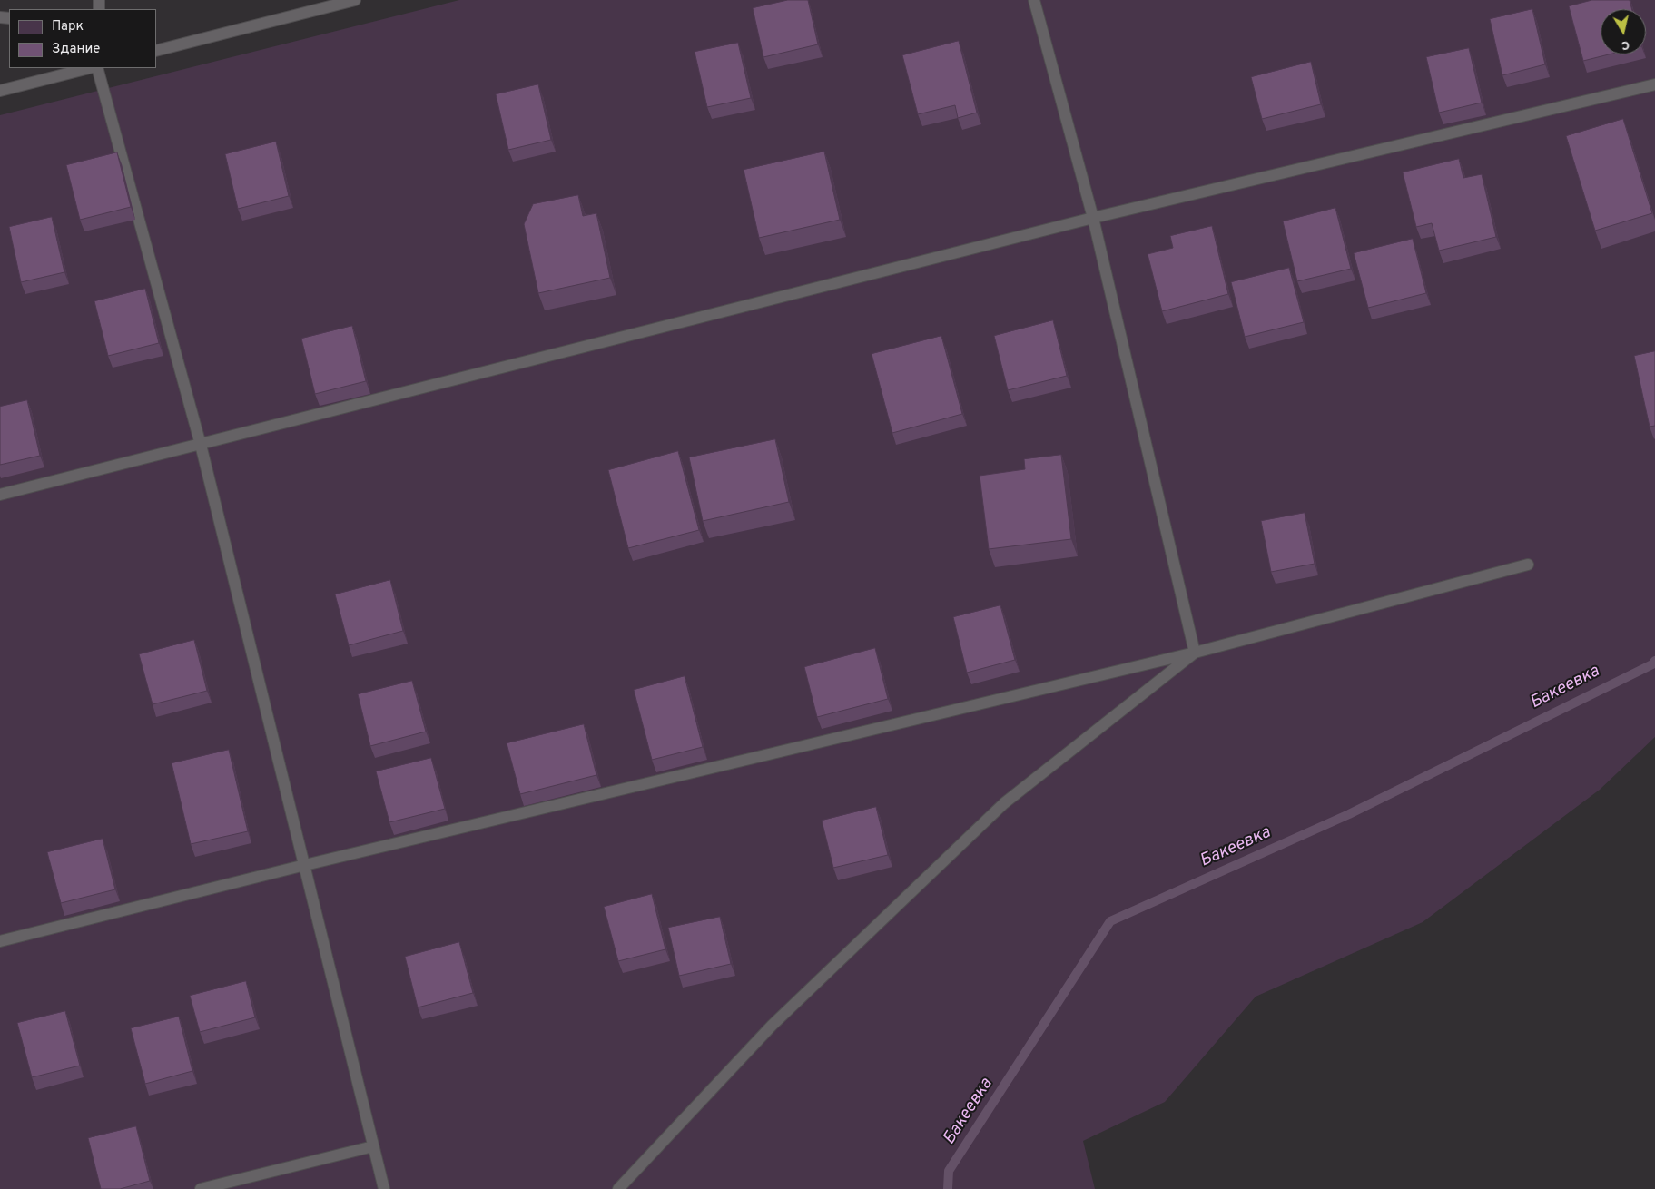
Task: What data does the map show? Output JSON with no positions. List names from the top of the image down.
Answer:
{
  "water": ["Бакеевка"],
  "legend": ["Парк", "Здание"],
  "north": "bottom"
}
